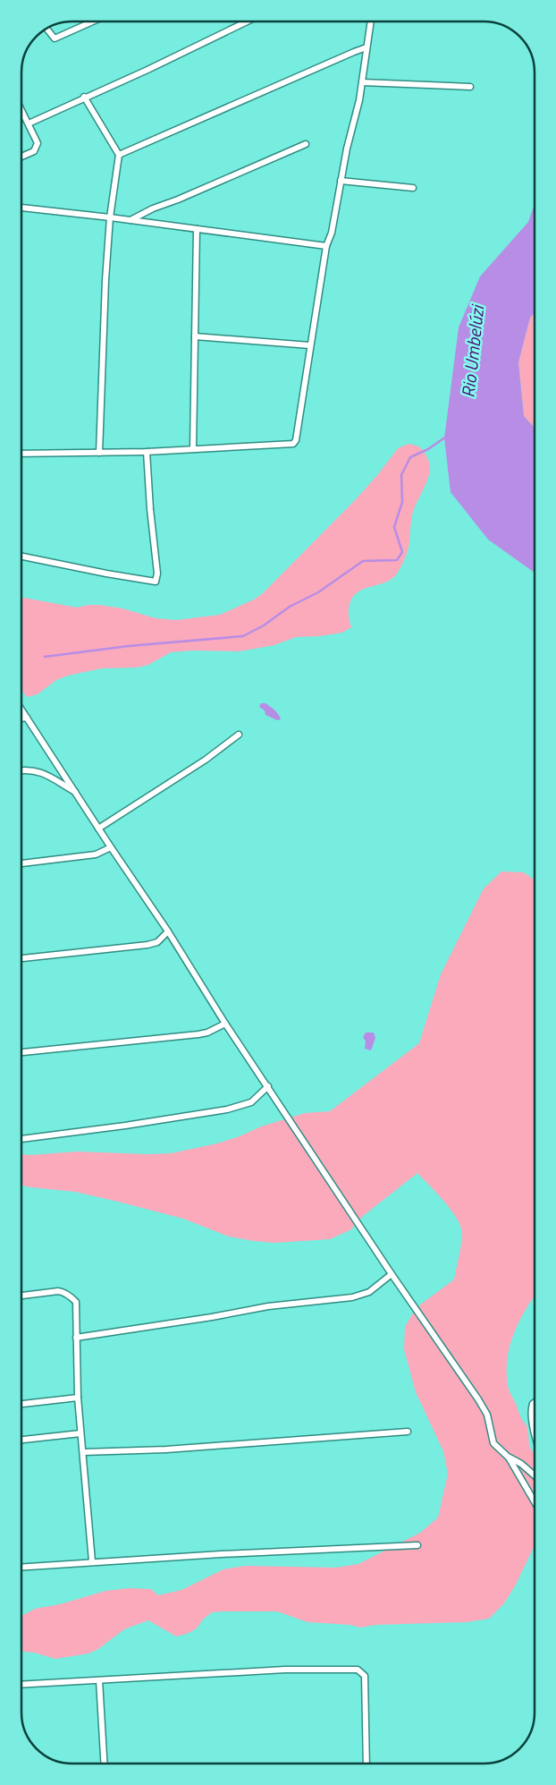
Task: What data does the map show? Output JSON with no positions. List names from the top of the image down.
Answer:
{
  "water": ["Rio Umbelúzi"]
}
